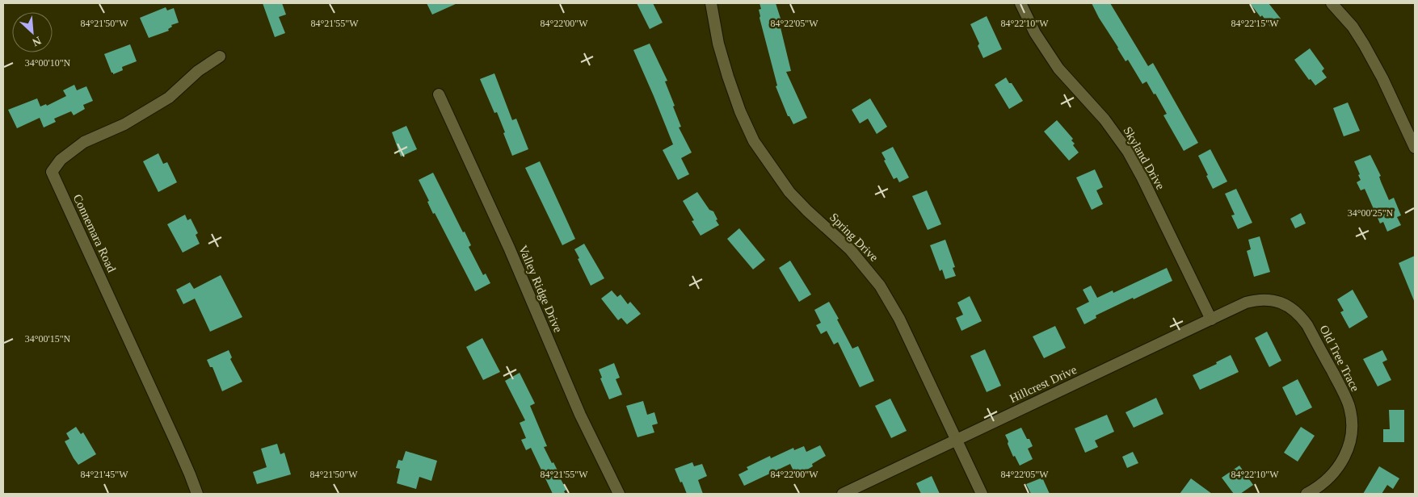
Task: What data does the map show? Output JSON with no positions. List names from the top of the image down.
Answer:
{
  "streets": {
    "street": [
      "Skyland Drive",
      "Connemara Road",
      "Spring Drive",
      "Valley Ridge Drive",
      "Old Tree Trace",
      "Hillcrest Drive"
    ]
  },
  "crossings": [
    ["Skyland Drive", "Old Tree Trace"],
    ["Skyland Drive", "Hillcrest Drive"],
    ["Spring Drive", "Hillcrest Drive"],
    ["Old Tree Trace", "Hillcrest Drive"]
  ],
  "north": "bottom right",
  "coordinates": [
    "84°21'50\"W",
    "84°21'55\"W",
    "84°22'00\"W",
    "84°22'05\"W",
    "84°22'10\"W",
    "84°22'15\"W",
    "34°00'10\"N",
    "34°00'25\"N",
    "34°00'15\"N",
    "84°21'45\"W"
  ]
}
